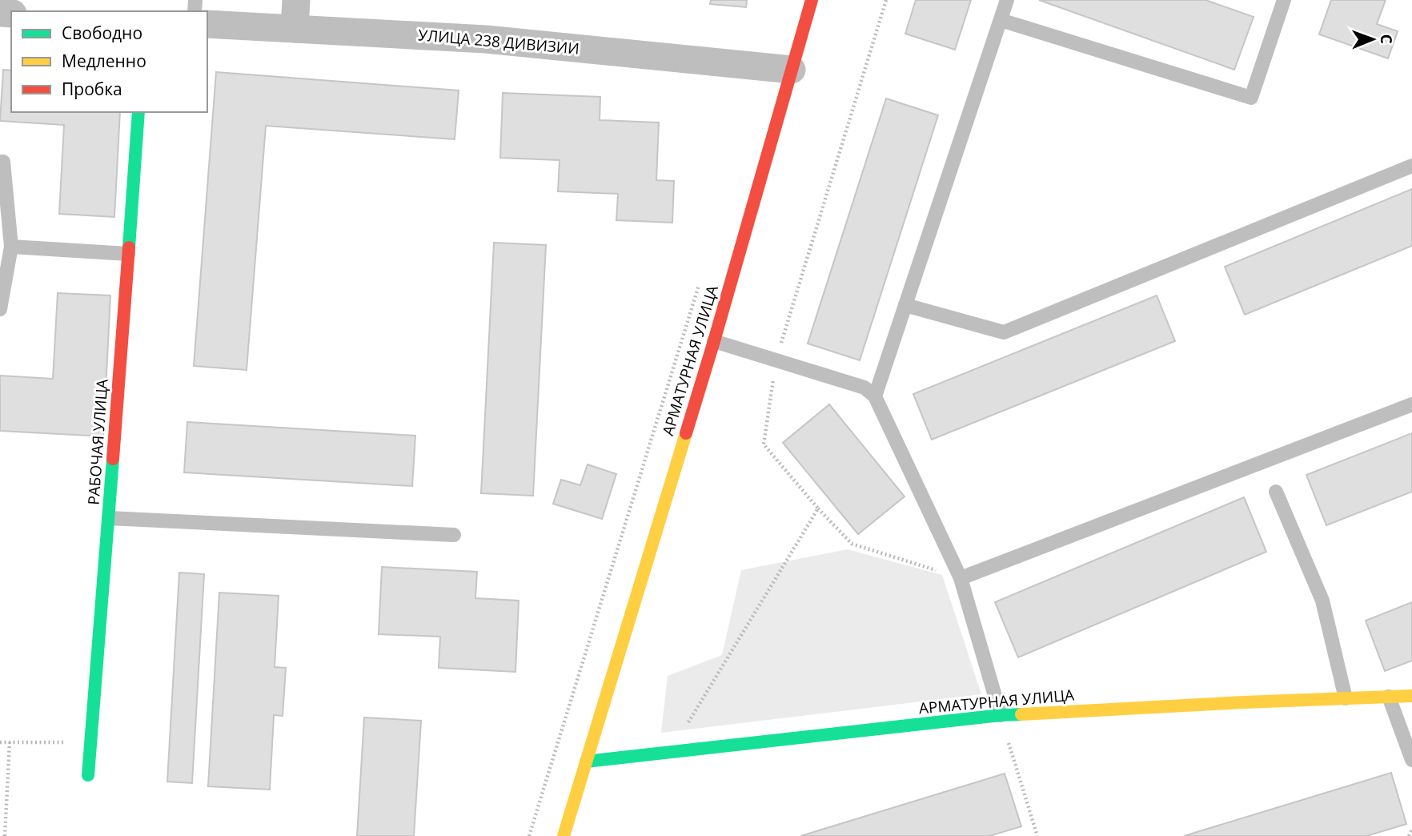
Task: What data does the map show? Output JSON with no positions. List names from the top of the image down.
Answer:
{
  "streets": {
    "street": ["УЛИЦА 238 ДИВИЗИИ", "АРМАТУРНАЯ УЛИЦА", "РАБОЧАЯ УЛИЦА"]
  },
  "crossings": [
    ["УЛИЦА 238 ДИВИЗИИ", "АРМАТУРНАЯ УЛИЦА"]
  ],
  "legend": ["Свободно", "Медленно", "Пробка"],
  "north": "right"
}
